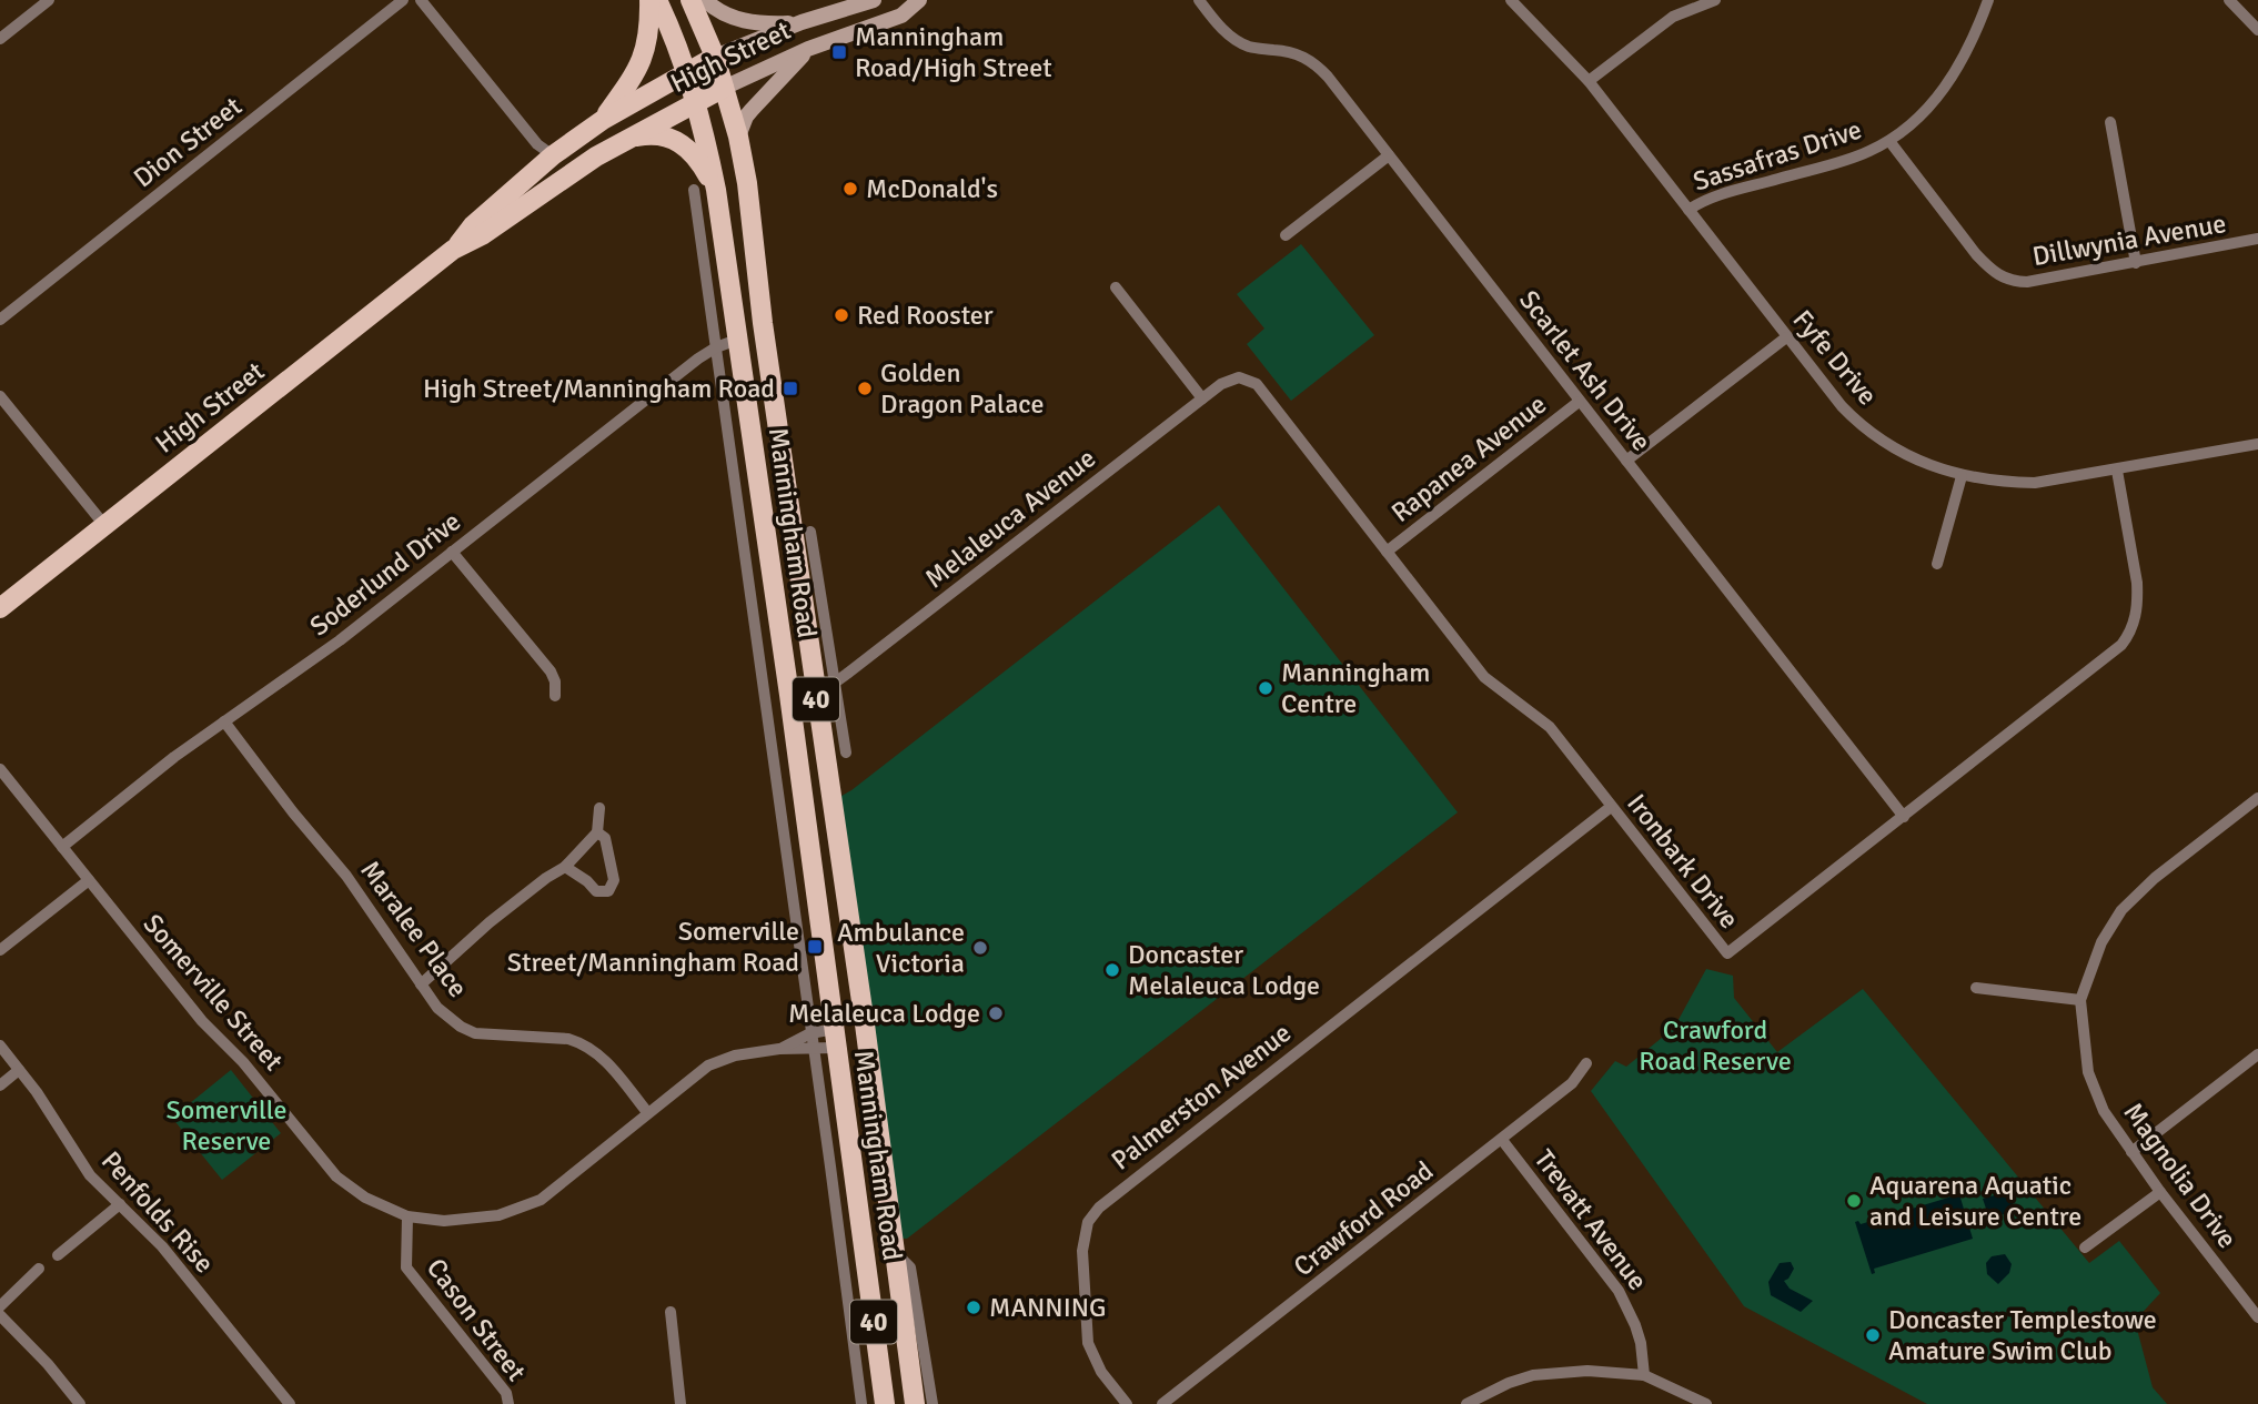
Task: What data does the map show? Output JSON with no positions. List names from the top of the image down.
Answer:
{
  "streets": {
    "main road": ["High Street", "Manningham Road", "40"],
    "street": [
      "Dion Street",
      "Sassafras Drive",
      "Dillwynia Avenue",
      "Fyfe Drive",
      "Scarlet Ash Drive",
      "Rapanea Avenue",
      "Melaleuca Avenue",
      "Soderlund Drive",
      "Ironbark Drive",
      "Maralee Place",
      "Somerville Street",
      "Palmerston Avenue",
      "Magnolia Drive",
      "Penfolds Rise",
      "Crawford Road",
      "Trevatt Avenue",
      "Cason Street"
    ]
  },
  "crossings": [
    ["High Street", "Manningham Road"],
    ["Sassafras Drive", "Dillwynia Avenue"],
    ["Sassafras Drive", "Fyfe Drive"],
    ["Fyfe Drive", "Ironbark Drive"],
    ["Scarlet Ash Drive", "Rapanea Avenue"],
    ["Scarlet Ash Drive", "Ironbark Drive"],
    ["Rapanea Avenue", "Ironbark Drive"],
    ["Melaleuca Avenue", "Manningham Road"],
    ["Melaleuca Avenue", "Ironbark Drive"],
    ["Manningham Road", "Soderlund Drive"],
    ["Manningham Road", "Somerville Street"],
    ["Soderlund Drive", "Maralee Place"],
    ["Soderlund Drive", "Somerville Street"],
    ["Ironbark Drive", "Palmerston Avenue"],
    ["Maralee Place", "Somerville Street"],
    ["Somerville Street", "Cason Street"],
    ["Crawford Road", "Trevatt Avenue"]
  ],
  "parks": ["Crawford Road Reserve", "Somerville Reserve"],
  "places": {
    "transit": ["Manningham Road/High Street", "High Street/Manningham Road", "Somerville Street/Manningham Road"],
    "other": [
      "McDonald's",
      "Red Rooster",
      "Golden Dragon Palace",
      "Manningham Centre",
      "Ambulance Victoria",
      "Doncaster Melaleuca Lodge",
      "Melaleuca Lodge",
      "Aquarena Aquatic and Leisure Centre",
      "MANNING",
      "Doncaster Templestowe Amature Swim Club"
    ]
  }
}
